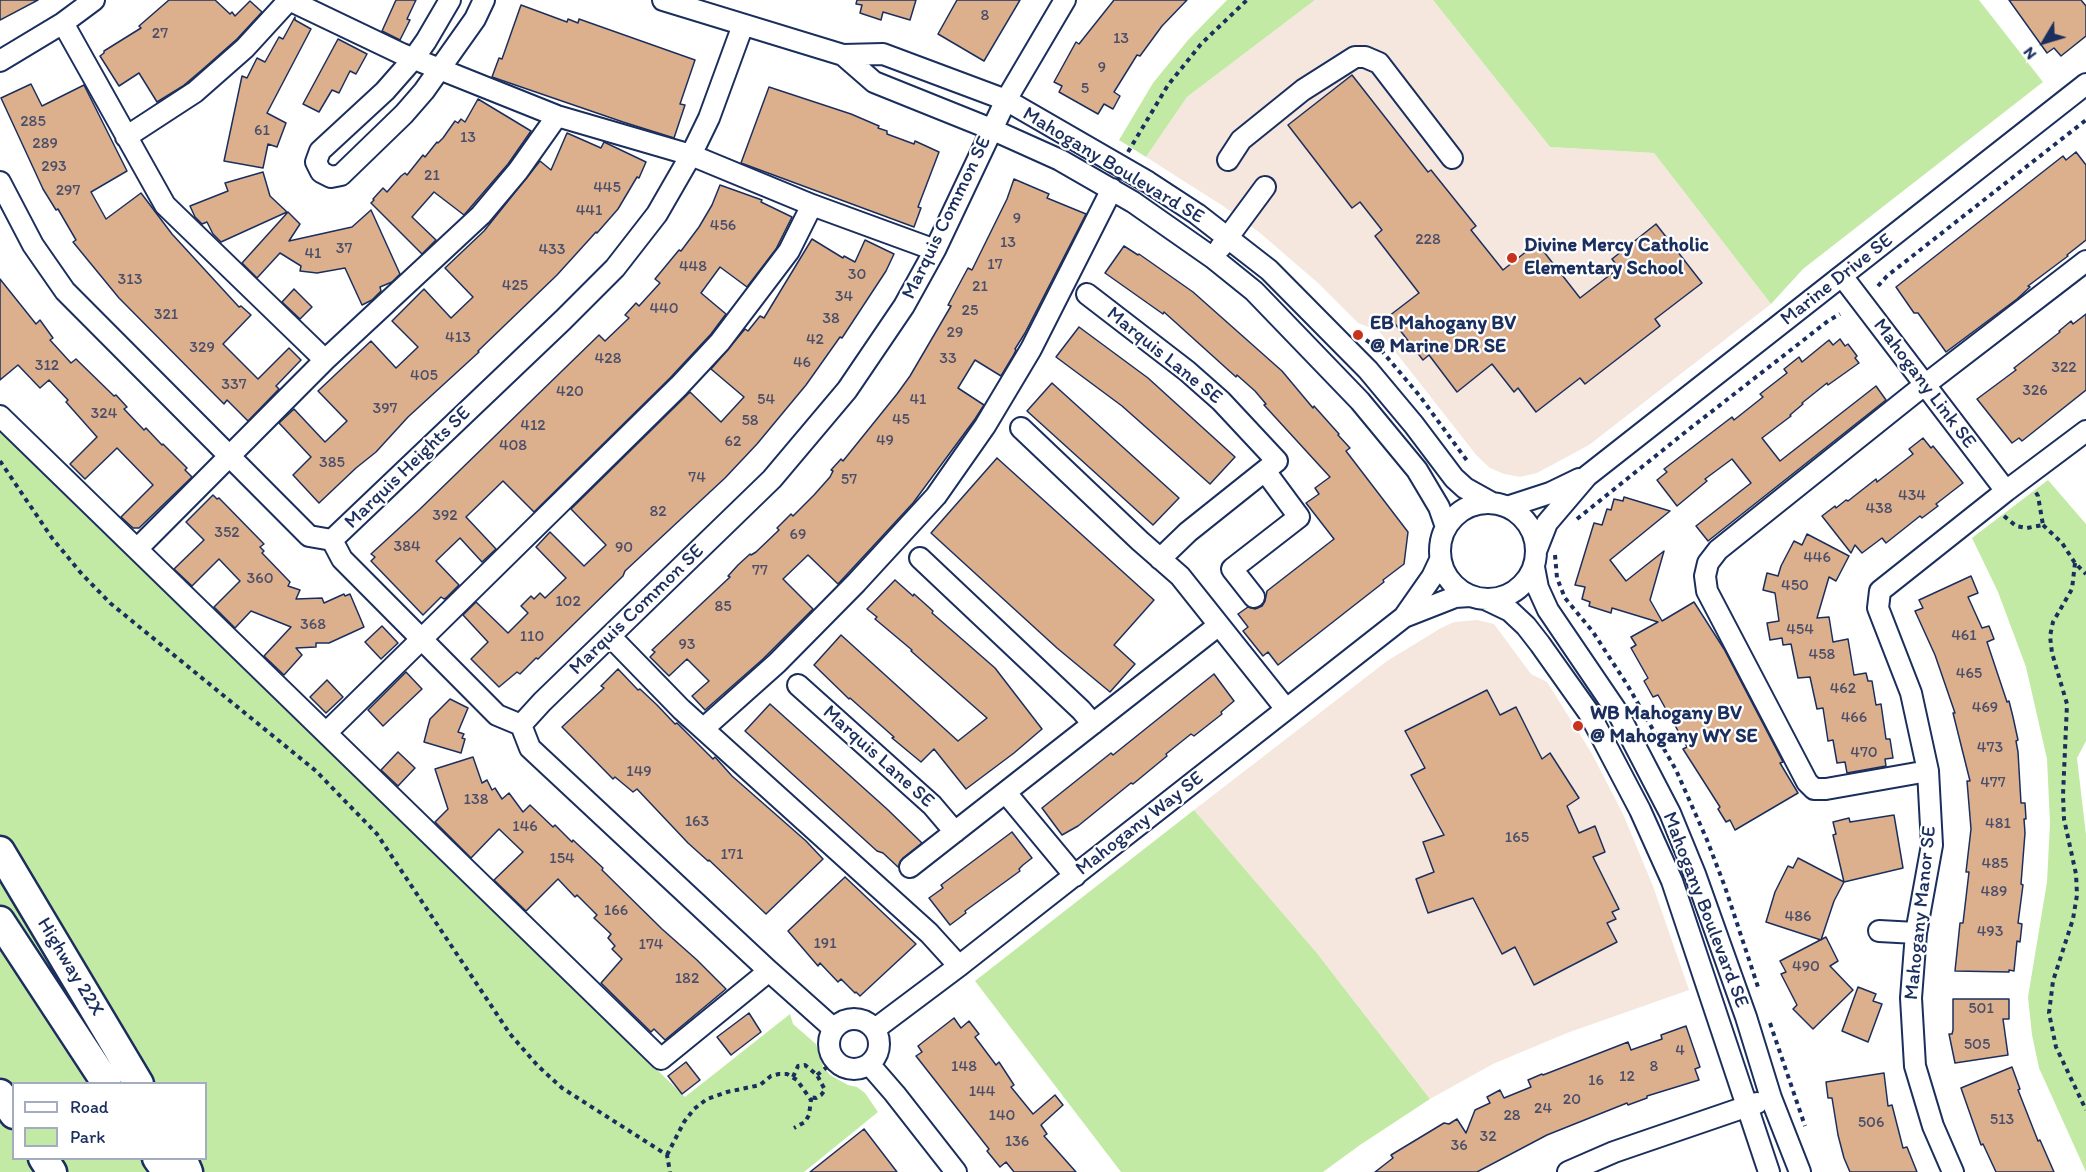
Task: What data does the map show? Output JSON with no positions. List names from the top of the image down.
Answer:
{
  "streets": {
    "highway": ["Highway 22X"],
    "street": [
      "Mahogany Boulevard SE",
      "Marquis Common SE",
      "Marine Drive SE",
      "Marquis Lane SE",
      "Mahogany Link SE",
      "Marquis Heights SE",
      "Mahogany Way SE",
      "Mahogany Manor SE"
    ]
  },
  "crossings": [
    ["Mahogany Boulevard SE", "Marquis Common SE"],
    ["Mahogany Boulevard SE", "Marine Drive SE"],
    ["Mahogany Boulevard SE", "Marquis Heights SE"],
    ["Mahogany Boulevard SE", "Mahogany Way SE"],
    ["Marine Drive SE", "Mahogany Link SE"],
    ["Marine Drive SE", "Mahogany Way SE"],
    ["Mahogany Link SE", "Mahogany Manor SE"]
  ],
  "places": ["Divine Mercy Catholic Elementary School", "EB Mahogany BV @ Marine DR SE", "WB Mahogany BV @ Mahogany WY SE"],
  "house_numbers": [
    "8",
    "27",
    "13",
    "9",
    "5",
    "285",
    "61",
    "13",
    "289",
    "293",
    "21",
    "445",
    "297",
    "441",
    "9",
    "456",
    "228",
    "13",
    "37",
    "433",
    "41",
    "17",
    "448",
    "30",
    "313",
    "425",
    "21",
    "34",
    "440",
    "25",
    "321",
    "38",
    "29",
    "413",
    "42",
    "329",
    "428",
    "33",
    "46",
    "312",
    "322",
    "405",
    "337",
    "326",
    "420",
    "54",
    "41",
    "397",
    "324",
    "45",
    "58",
    "412",
    "49",
    "62",
    "408",
    "385",
    "74",
    "57",
    "434",
    "438",
    "82",
    "392",
    "352",
    "69",
    "384",
    "90",
    "446",
    "77",
    "360",
    "450",
    "102",
    "85",
    "368",
    "454",
    "461",
    "110",
    "93",
    "458",
    "465",
    "462",
    "469",
    "466",
    "473",
    "470",
    "149",
    "477",
    "138",
    "163",
    "481",
    "146",
    "165",
    "171",
    "154",
    "485",
    "489",
    "166",
    "486",
    "493",
    "191",
    "174",
    "490",
    "182",
    "501",
    "505",
    "4",
    "148",
    "8",
    "12",
    "16",
    "144",
    "20",
    "24",
    "140",
    "28",
    "513",
    "506",
    "32",
    "136",
    "36"
  ],
  "legend": ["Road", "Park"],
  "north": "bottom left"
}
